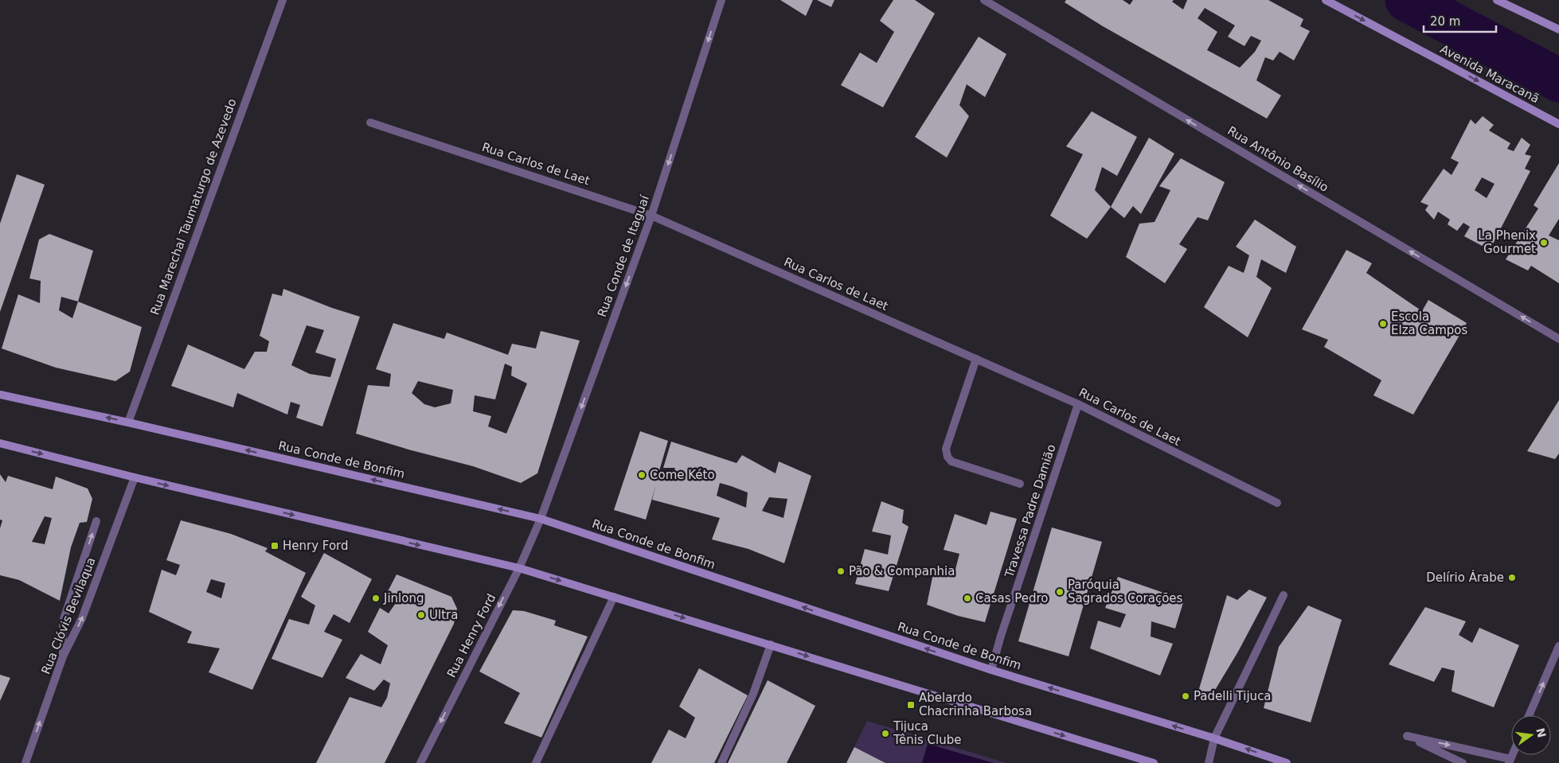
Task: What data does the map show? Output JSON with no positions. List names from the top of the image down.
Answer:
{
  "streets": {
    "main road": ["Avenida Maracanã", "Rua Conde de Bonfim"],
    "street": [
      "Rua Antônio Basílio",
      "Rua Carlos de Laet",
      "Rua Marechal Taumaturgo de Azevedo",
      "Rua Conde de Itaguaí",
      "Travessa Padre Damião",
      "Rua Clóvis Bevilaqua",
      "Rua Henry Ford"
    ]
  },
  "crossings": [
    ["Rua Carlos de Laet", "Rua Conde de Itaguaí"],
    ["Rua Carlos de Laet", "Travessa Padre Damião"],
    ["Rua Marechal Taumaturgo de Azevedo", "Rua Conde de Bonfim"],
    ["Rua Conde de Itaguaí", "Rua Conde de Bonfim"],
    ["Rua Conde de Itaguaí", "Rua Henry Ford"],
    ["Rua Conde de Bonfim", "Travessa Padre Damião"],
    ["Rua Conde de Bonfim", "Rua Henry Ford"]
  ],
  "one_way": [
    "Avenida Maracanã",
    "Rua Antônio Basílio",
    "Rua Conde de Itaguaí",
    "Rua Henry Ford"
  ],
  "places": {
    "other": [
      "La Phenix Gourmet",
      "Escola Elza Campos",
      "Come Kéto",
      "Pão & Companhia",
      "Delírio Árabe",
      "Paróquia Sagrados Corações",
      "Jinlong",
      "Casas Pedro",
      "Ultra",
      "Padelli Tijuca",
      "Tijuca Tênis Clube"
    ],
    "transit": ["Henry Ford", "Abelardo Chacrinha Barbosa"]
  },
  "scale_bar": "20 m",
  "north": "right"
}
